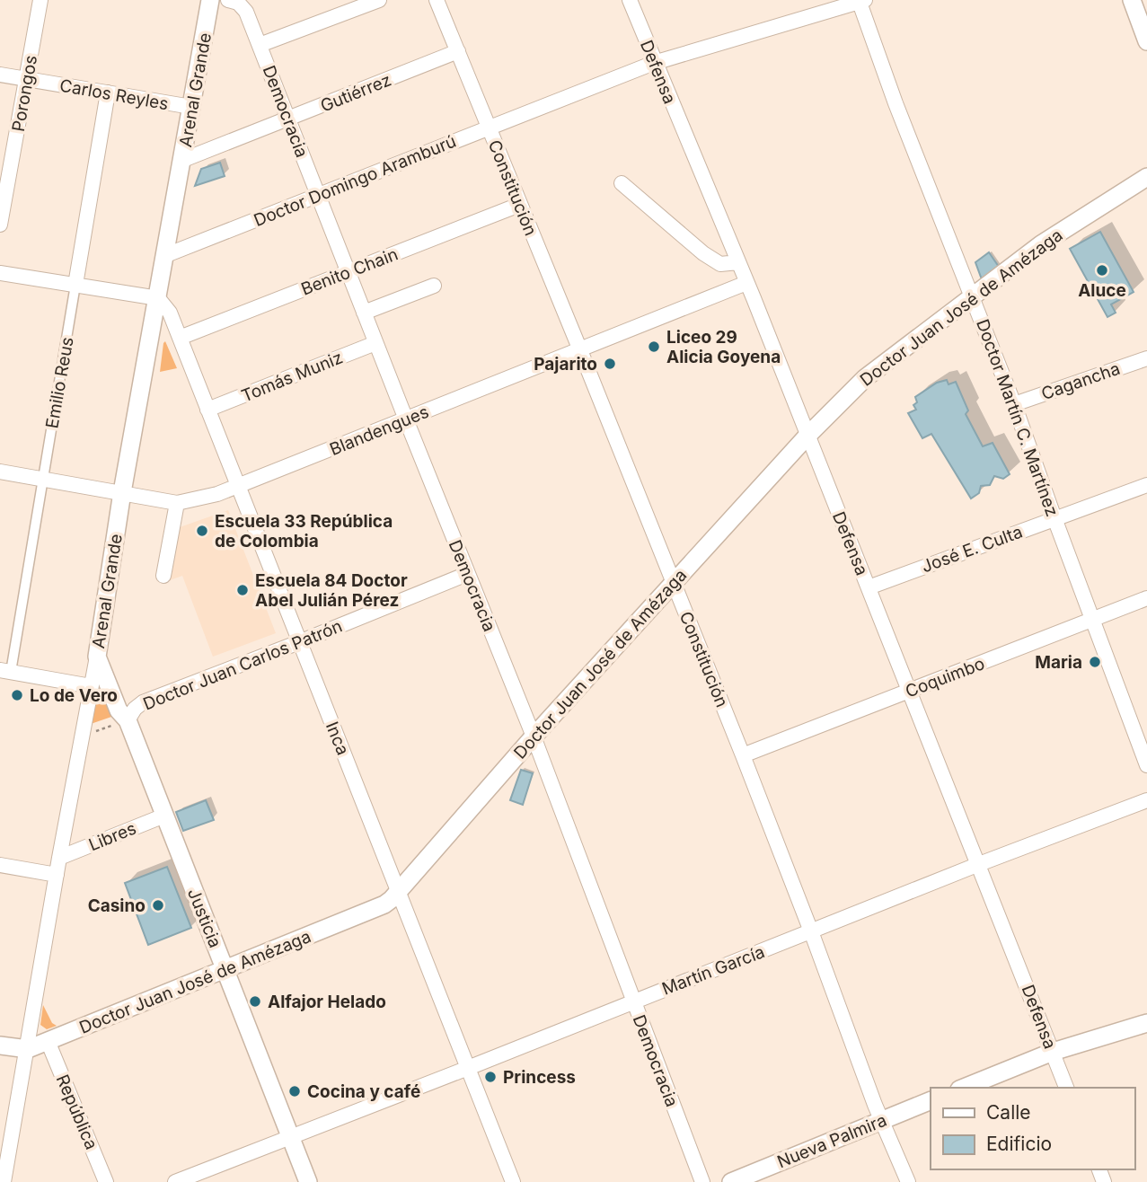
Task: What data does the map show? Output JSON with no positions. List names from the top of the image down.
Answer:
{
  "streets": {
    "street": [
      "Defensa",
      "Arenal Grande",
      "Gutiérrez",
      "Porongos",
      "Carlos Reyles",
      "Democracia",
      "Doctor Domingo Aramburú",
      "Constitución",
      "Benito Chain",
      "Doctor Juan José de Amézaga",
      "Tomás Muniz",
      "Cagancha",
      "Emilio Reus",
      "Doctor Martín C. Martínez",
      "Blandengues",
      "José E. Culta",
      "Doctor Juan Carlos Patrón",
      "Coquimbo",
      "Inca",
      "Libres",
      "Justicia",
      "Martín García",
      "República",
      "Nueva Palmira"
    ]
  },
  "crossings": [
    ["Defensa", "Doctor Domingo Aramburú"],
    ["Defensa", "Doctor Juan José de Amézaga"],
    ["Defensa", "Blandengues"],
    ["Defensa", "José E. Culta"],
    ["Defensa", "Coquimbo"],
    ["Defensa", "Martín García"],
    ["Arenal Grande", "Gutiérrez"],
    ["Arenal Grande", "Carlos Reyles"],
    ["Arenal Grande", "Doctor Domingo Aramburú"],
    ["Arenal Grande", "Doctor Juan José de Amézaga"],
    ["Arenal Grande", "Blandengues"],
    ["Arenal Grande", "Inca"],
    ["Arenal Grande", "Libres"],
    ["Arenal Grande", "Justicia"],
    ["Gutiérrez", "Democracia"],
    ["Gutiérrez", "Constitución"],
    ["Porongos", "Carlos Reyles"],
    ["Carlos Reyles", "Emilio Reus"],
    ["Democracia", "Doctor Domingo Aramburú"],
    ["Democracia", "Benito Chain"],
    ["Democracia", "Doctor Juan José de Amézaga"],
    ["Democracia", "Tomás Muniz"],
    ["Democracia", "Blandengues"],
    ["Democracia", "Doctor Juan Carlos Patrón"],
    ["Democracia", "Martín García"],
    ["Doctor Domingo Aramburú", "Constitución"],
    ["Doctor Domingo Aramburú", "Doctor Martín C. Martínez"],
    ["Constitución", "Benito Chain"],
    ["Constitución", "Doctor Juan José de Amézaga"],
    ["Constitución", "Blandengues"],
    ["Constitución", "Coquimbo"],
    ["Constitución", "Martín García"],
    ["Constitución", "Nueva Palmira"],
    ["Benito Chain", "Inca"],
    ["Doctor Juan José de Amézaga", "Doctor Martín C. Martínez"],
    ["Doctor Juan José de Amézaga", "Inca"],
    ["Doctor Juan José de Amézaga", "Justicia"],
    ["Doctor Juan José de Amézaga", "República"],
    ["Tomás Muniz", "Inca"],
    ["Cagancha", "Doctor Martín C. Martínez"],
    ["Emilio Reus", "Blandengues"],
    ["Doctor Martín C. Martínez", "José E. Culta"],
    ["Doctor Martín C. Martínez", "Coquimbo"],
    ["Blandengues", "Inca"],
    ["Doctor Juan Carlos Patrón", "Inca"],
    ["Doctor Juan Carlos Patrón", "Justicia"],
    ["Inca", "Martín García"],
    ["Libres", "Justicia"],
    ["Justicia", "Martín García"]
  ],
  "places": [
    "Aluce",
    "Liceo 29 Alicia Goyena",
    "Pajarito",
    "Escuela 33 República de Colombia",
    "Escuela 84 Doctor Abel Julián Pérez",
    "Maria",
    "Lo de Vero",
    "Casino",
    "Alfajor Helado",
    "Princess",
    "Cocina y café"
  ],
  "legend": ["Calle", "Edificio"]
}
